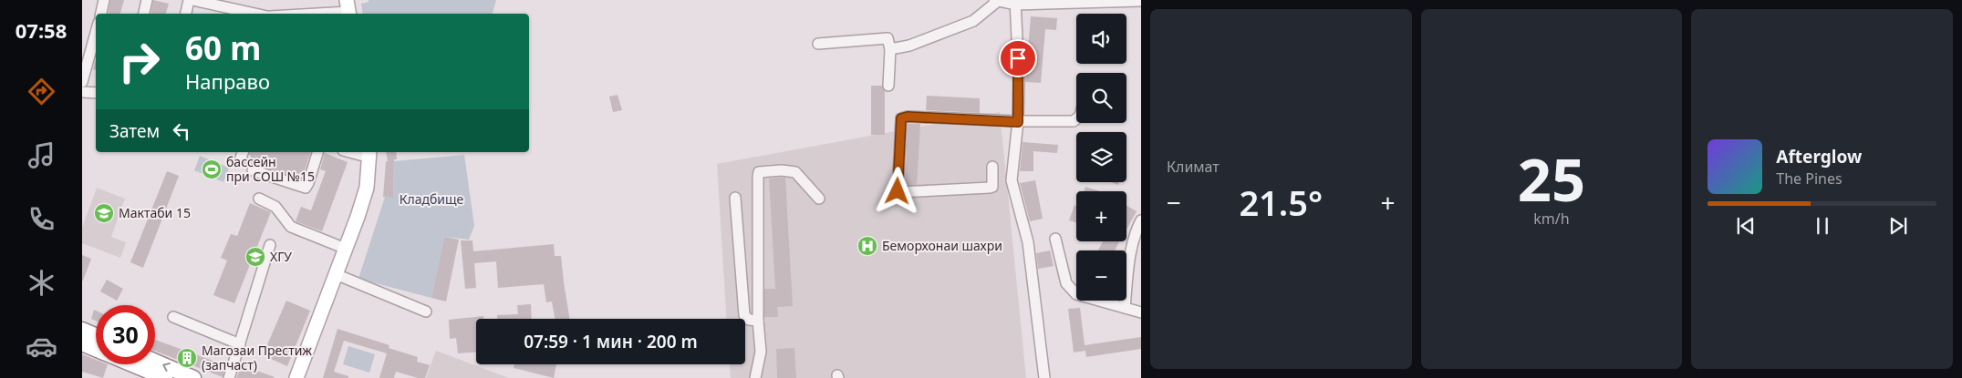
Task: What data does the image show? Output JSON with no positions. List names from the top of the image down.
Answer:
{
  "parks": ["Кладбище"],
  "places": {
    "sports": ["бассейн при СОШ №15"],
    "school or university": ["Мактаби 15", "ХГУ"],
    "hospital": ["Беморхонаи шахри"],
    "building": ["Магозаи Престиж (запчаст)"]
  },
  "page": {
    "tabs": "07:58",
    "tile": [
      "Климат",
      ["25", "km/h"]
    ],
    "map_buttons": ["+", "−"],
    "turn": ["60 m", "Направо"],
    "then": "Затем",
    "song": ["Afterglow", "The Pines"],
    "heat": ["−", "21.5°", "+"],
    "limit": "30",
    "trip": "07:59 · 1 мин · 200 m"
  }
}
